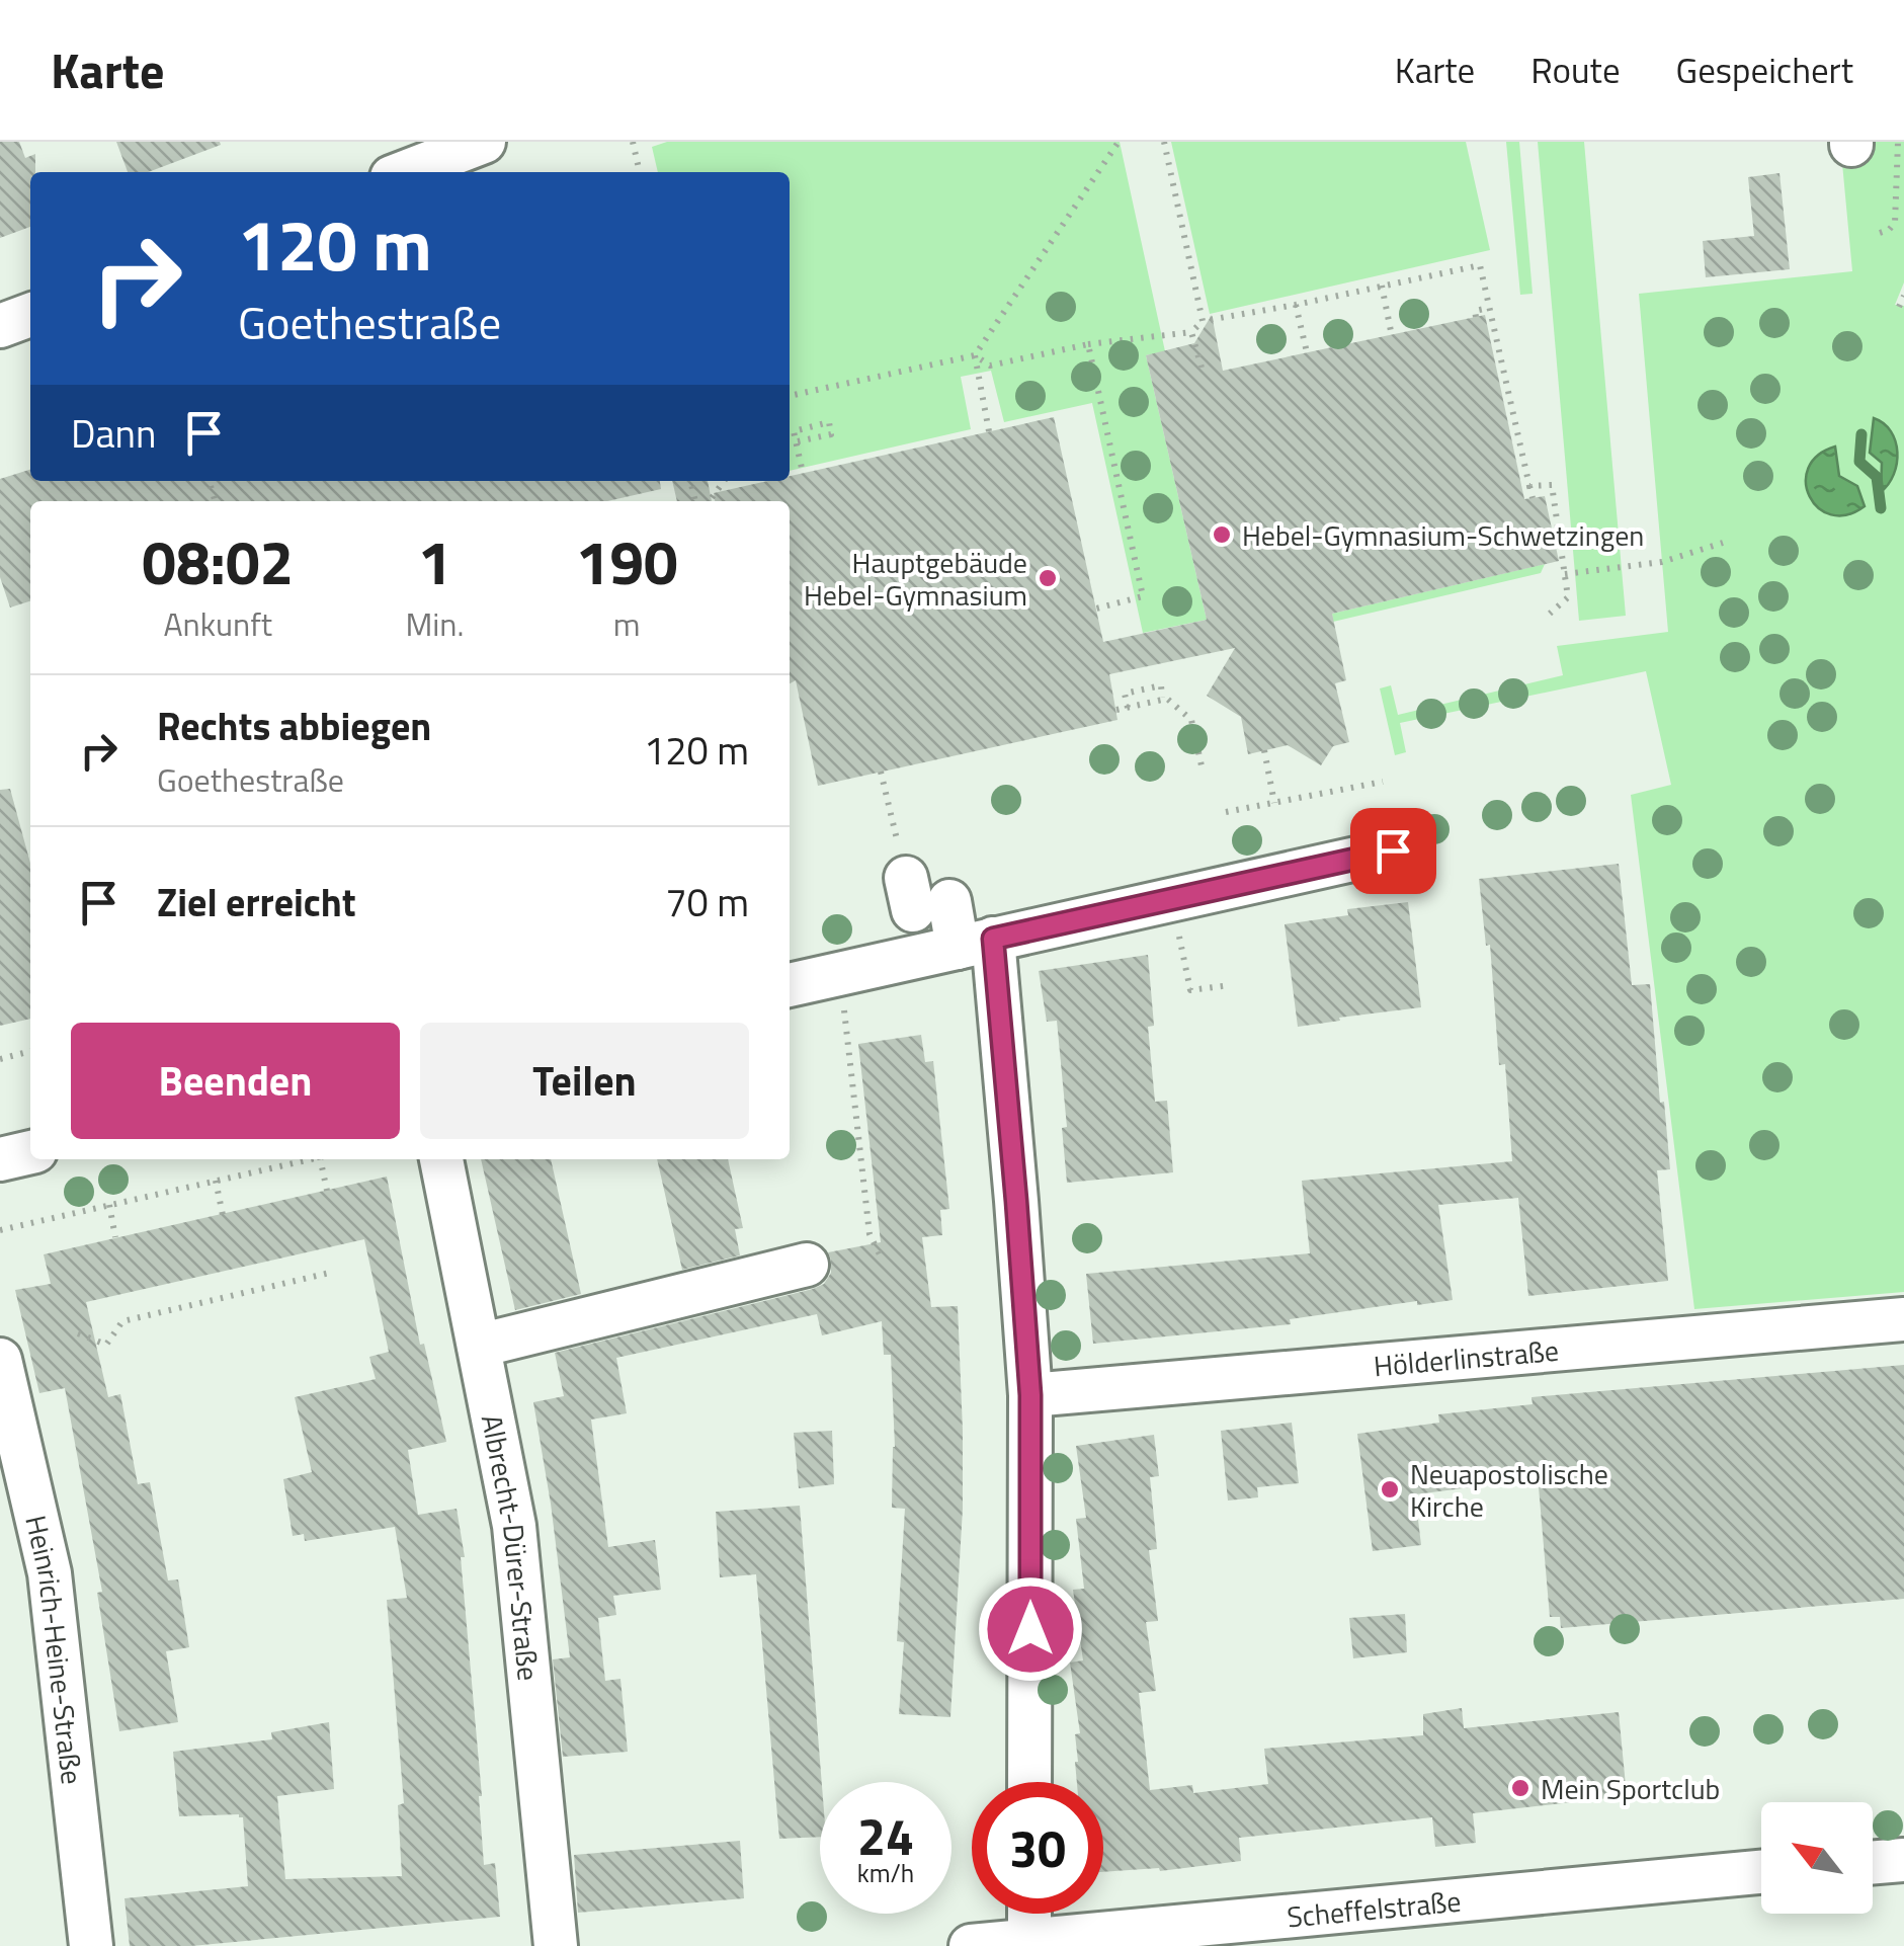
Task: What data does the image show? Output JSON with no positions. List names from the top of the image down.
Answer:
{
  "streets": {
    "street": [
      "Hölderlinstraße",
      "Albrecht-Dürer-Straße",
      "Heinrich-Heine-Straße",
      "Scheffelstraße"
    ]
  },
  "places": [
    "Hebel-Gymnasium-Schwetzingen",
    "Hauptgebäude Hebel-Gymnasium",
    "Neuapostolische Kirche",
    "Mein Sportclub"
  ],
  "north": "top left",
  "page": {
    "header": "Karte",
    "nav": ["Karte", "Route", "Gespeichert"],
    "turn": ["120 m", "Goethestraße"],
    "then": "Dann",
    "eta": [
      "08:02",
      "Ankunft",
      "1",
      "Min.",
      "190",
      "m"
    ],
    "list": [
      {
        "name": "Rechts abbiegen",
        "note": "Goethestraße",
        "value": "120 m"
      },
      {
        "name": "Ziel erreicht",
        "value": "70 m"
      }
    ],
    "buttons": ["Beenden", "Teilen"],
    "speed": "24 km/h",
    "limit": "30"
  }
}
